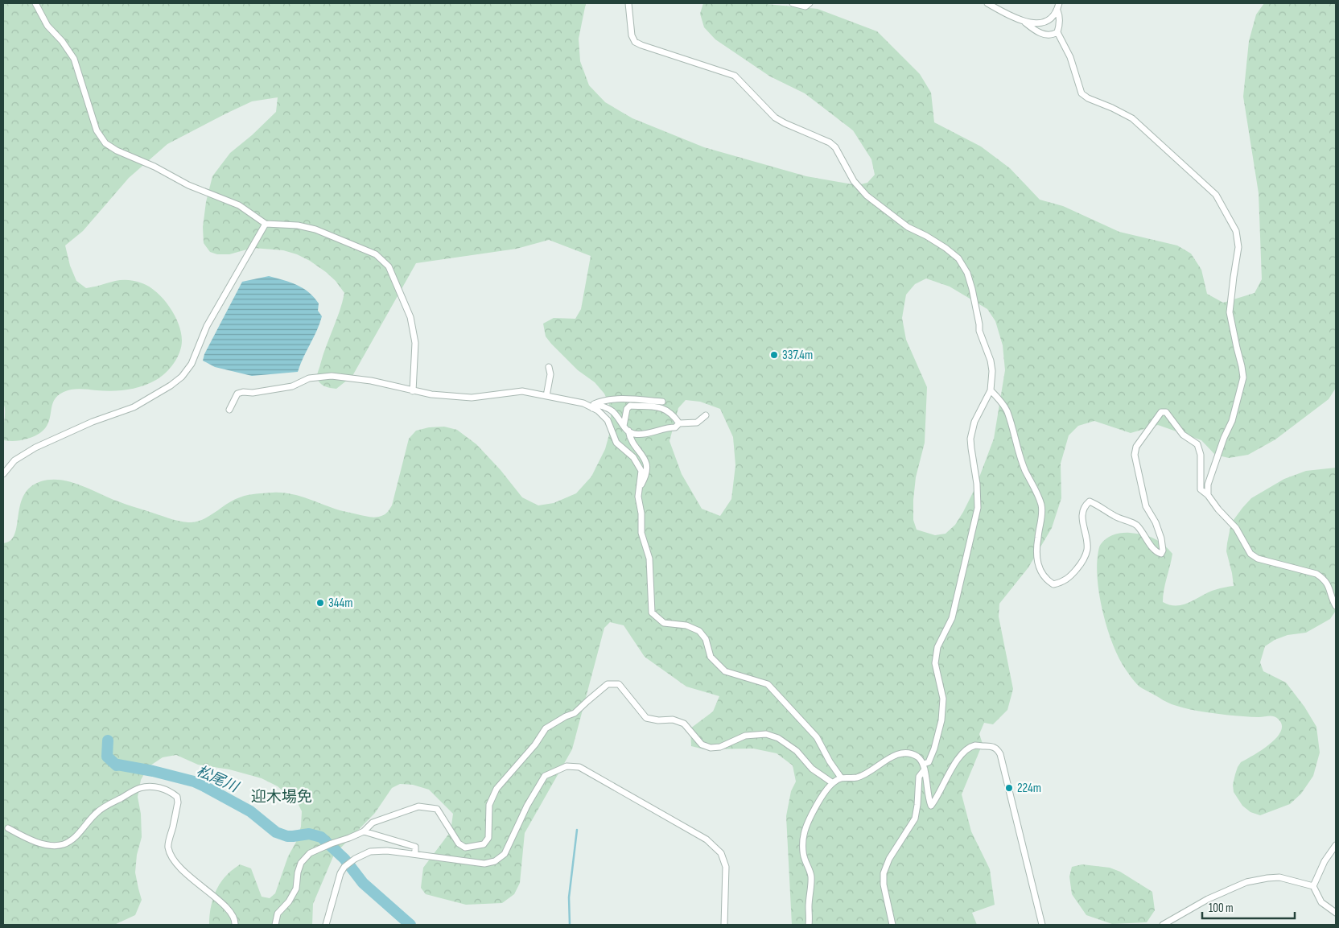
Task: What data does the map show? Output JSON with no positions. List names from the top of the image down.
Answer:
{
  "districts": ["迎木場免"],
  "water": ["松尾川"],
  "places": ["337.4m", "344m", "224m"],
  "scale_bar": "100 m"
}
